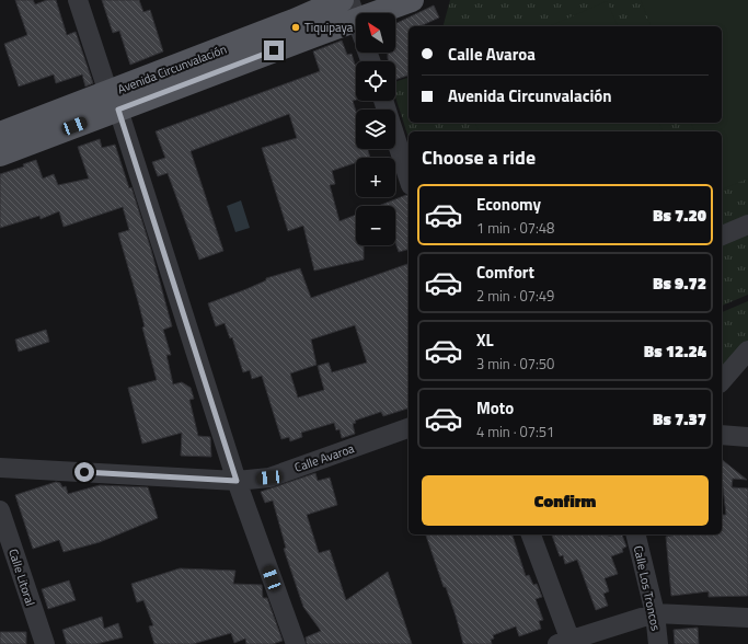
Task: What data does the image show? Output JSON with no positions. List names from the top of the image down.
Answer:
{
  "streets": {
    "main road": ["Avenida Circunvalación"],
    "street": ["Calle Avaroa", "Calle Litoral", "Calle Los Troncos"]
  },
  "places": ["Tiquipaya"],
  "north": "top left",
  "page": {
    "map_buttons": ["+", "−"],
    "banner": ["Calle Avaroa", "Avenida Circunvalación"],
    "heading": "Choose a ride",
    "list": [
      {
        "name": "Economy",
        "note": "1 min · 07:48",
        "value": "Bs 7.20"
      },
      {
        "name": "Comfort",
        "note": "2 min · 07:49",
        "value": "Bs 9.72"
      },
      {
        "name": "XL",
        "note": "3 min · 07:50",
        "value": "Bs 12.24"
      },
      {
        "name": "Moto",
        "note": "4 min · 07:51",
        "value": "Bs 7.37"
      }
    ],
    "buttons": "Confirm"
  }
}
